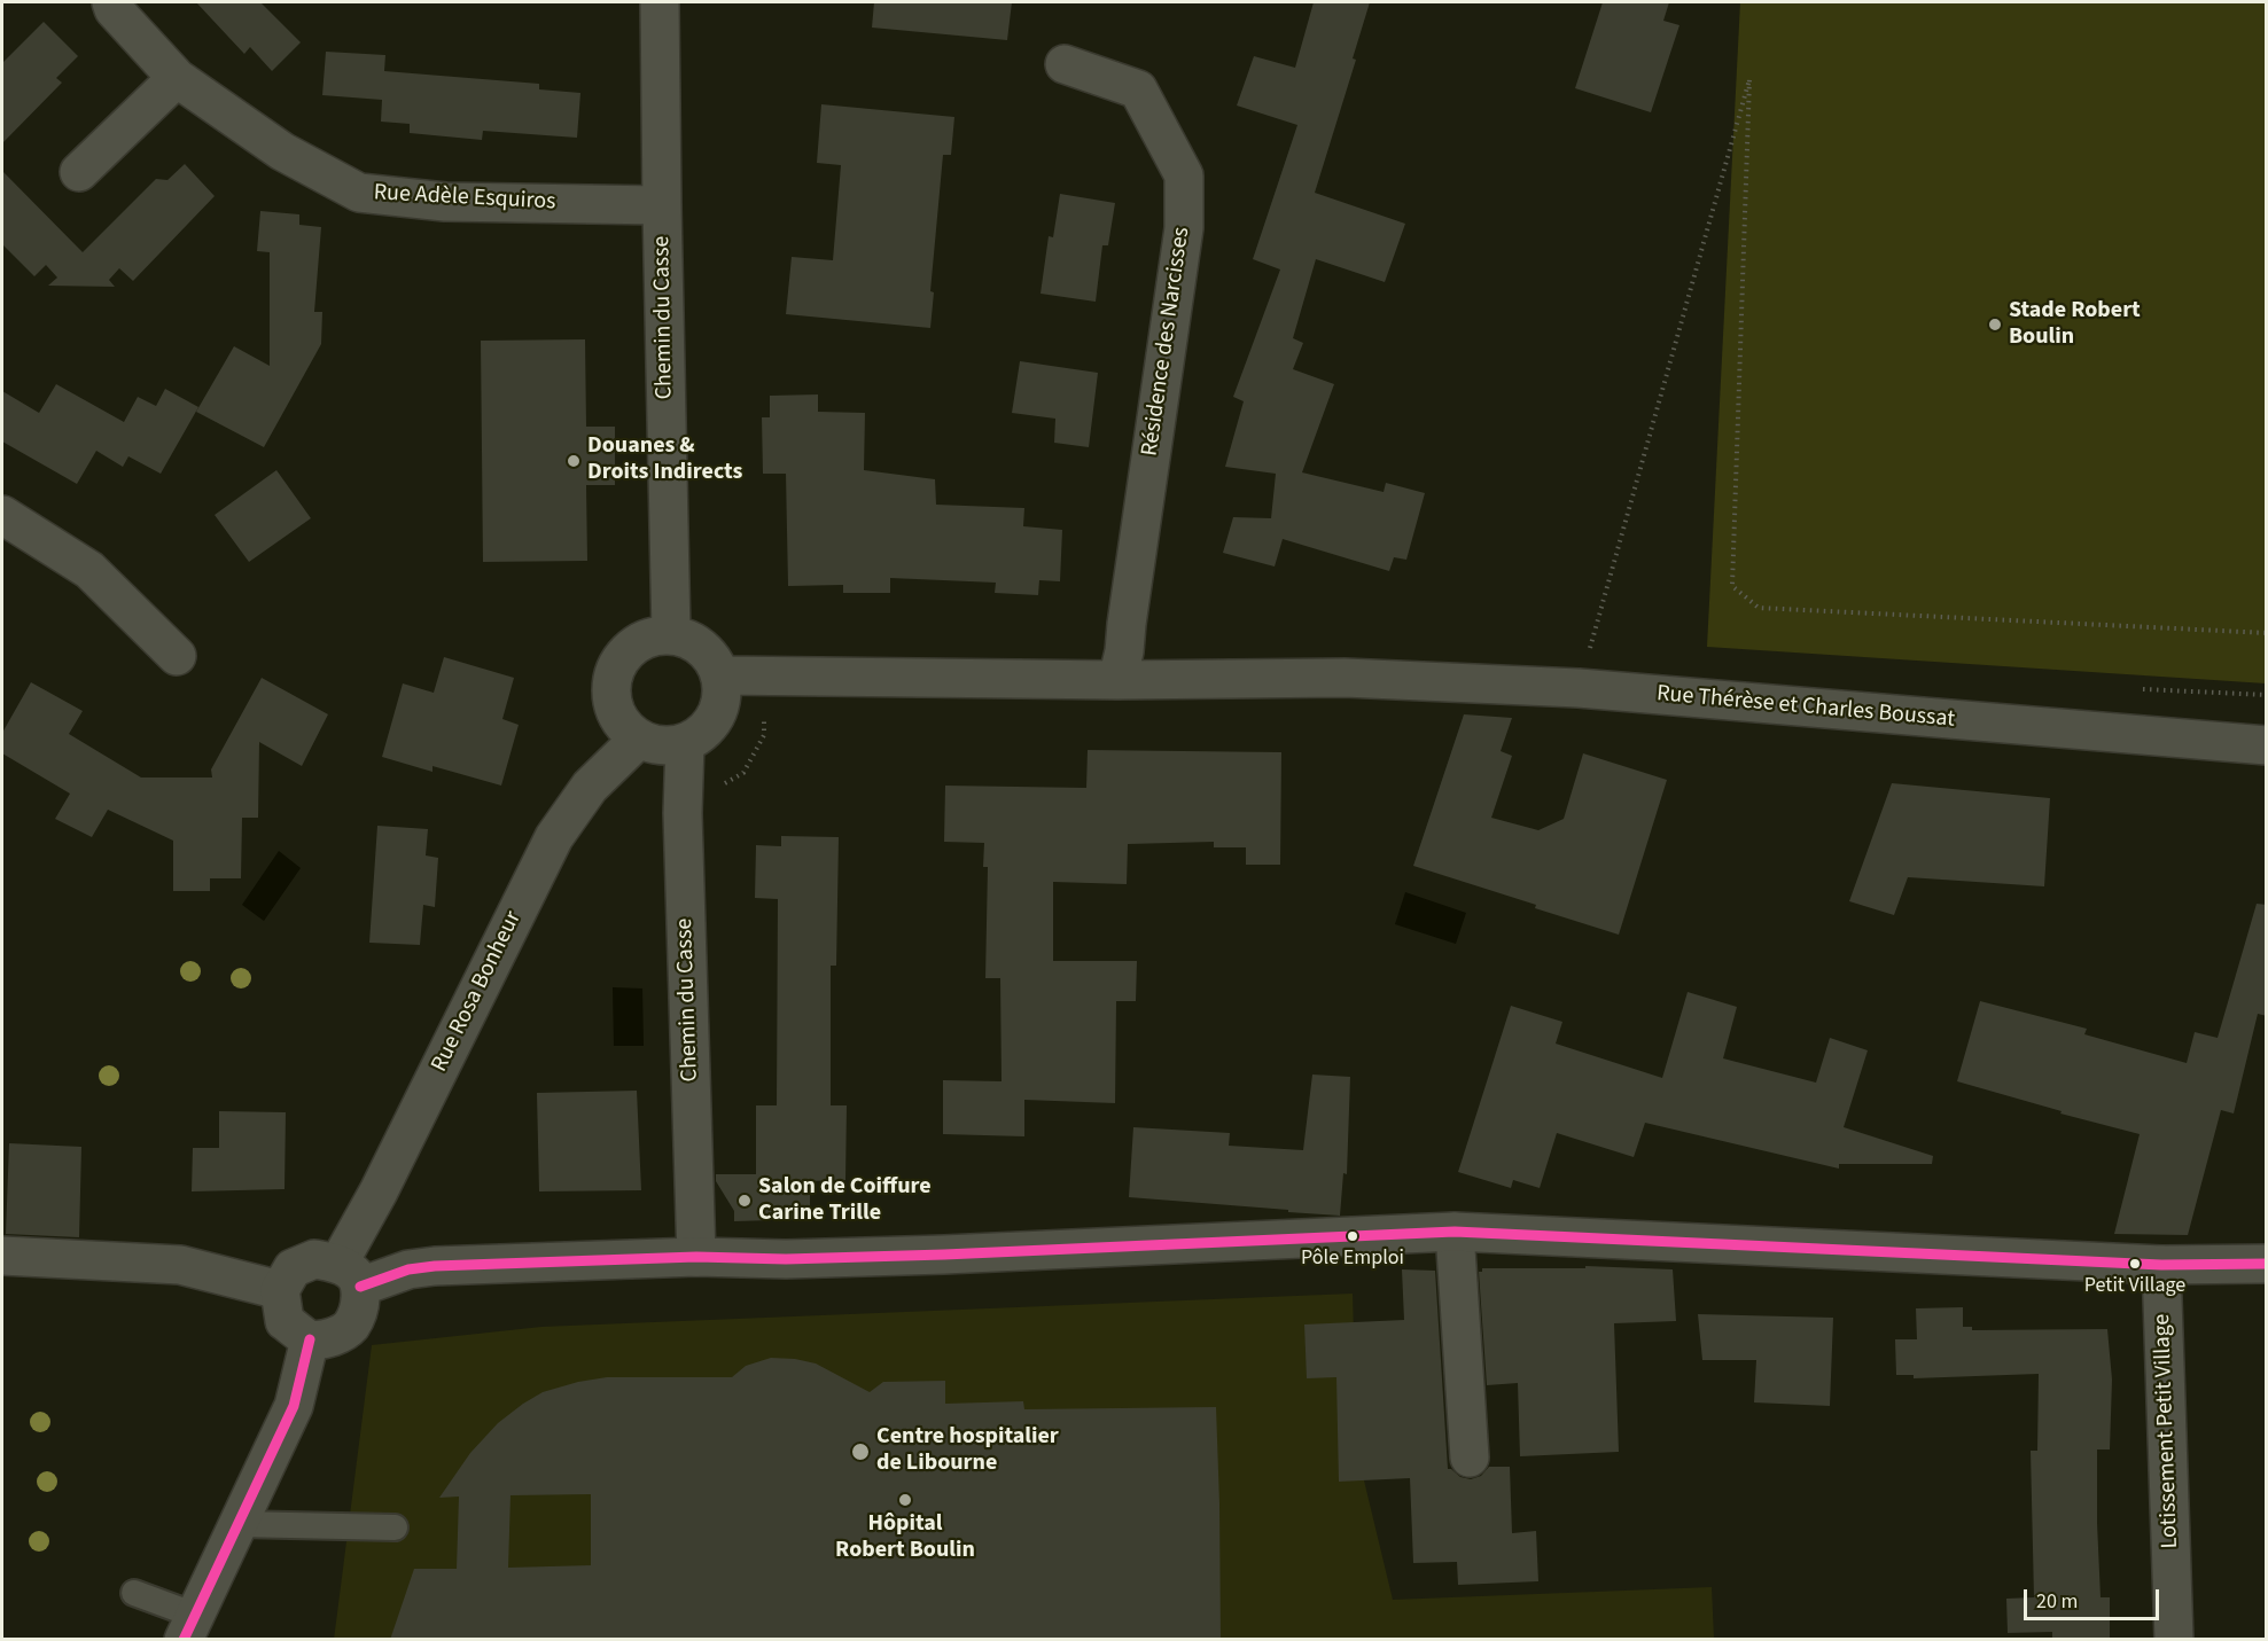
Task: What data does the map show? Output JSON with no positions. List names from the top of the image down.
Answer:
{
  "streets": {
    "street": [
      "Rue Adèle Esquiros",
      "Chemin du Casse",
      "Résidence des Narcisses",
      "Rue Thérèse et Charles Boussat",
      "Rue Rosa Bonheur",
      "Lotissement Petit Village"
    ]
  },
  "crossings": [
    ["Rue Adèle Esquiros", "Chemin du Casse"],
    ["Chemin du Casse", "Rue Rosa Bonheur"],
    ["Résidence des Narcisses", "Rue Thérèse et Charles Boussat"]
  ],
  "places": [
    "Stade Robert Boulin",
    "Douanes & Droits Indirects",
    "Salon de Coiffure Carine Trille",
    "Pôle Emploi",
    "Petit Village",
    "Centre hospitalier de Libourne",
    "Hôpital Robert Boulin"
  ],
  "scale_bar": "20 m"
}
